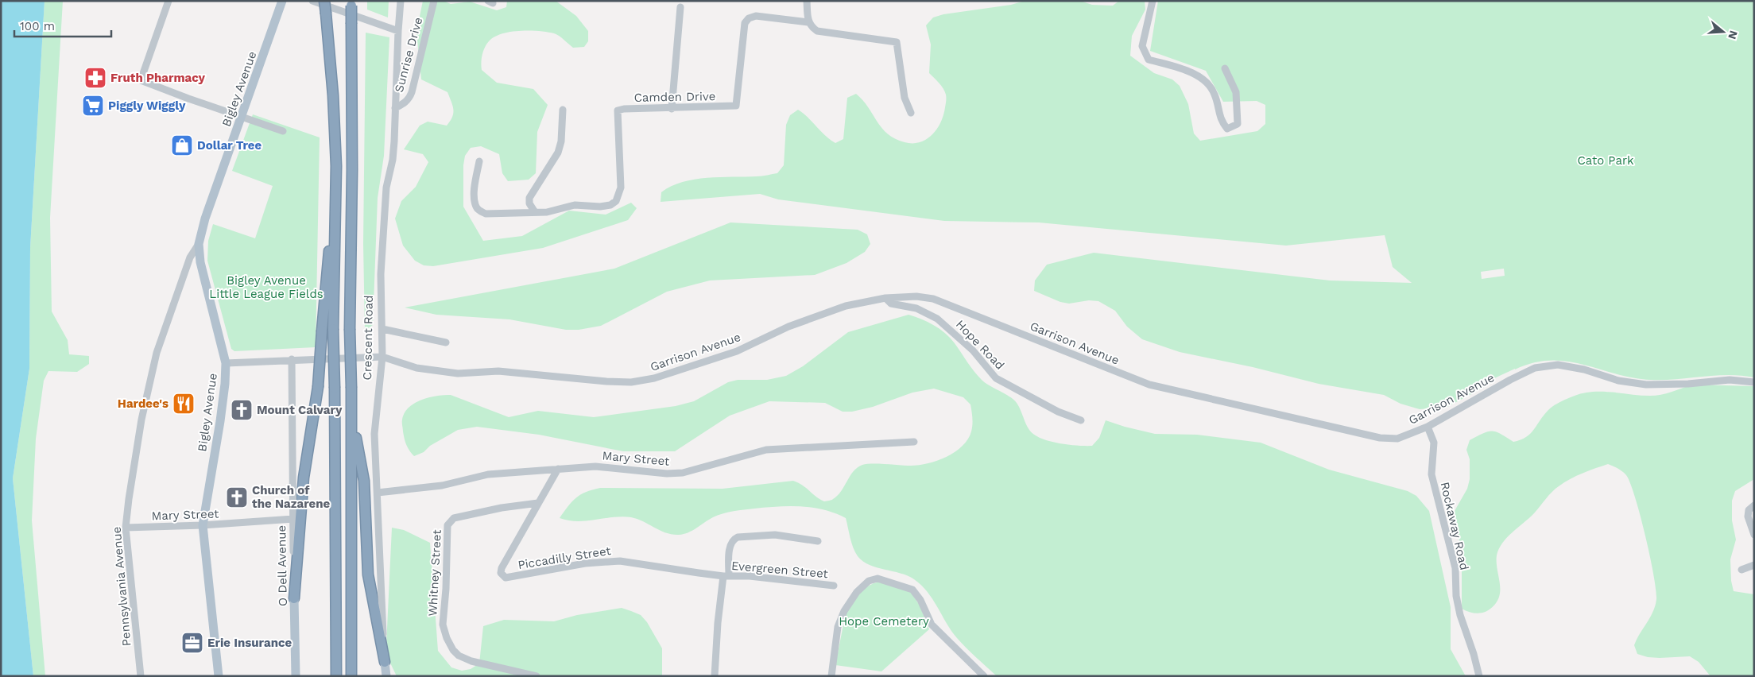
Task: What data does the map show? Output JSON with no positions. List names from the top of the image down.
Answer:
{
  "streets": {
    "main road": ["Bigley Avenue", "Crescent Road", "O Dell Avenue"],
    "street": [
      "Sunrise Drive",
      "Camden Drive",
      "Garrison Avenue",
      "Hope Road",
      "Mary Street",
      "Rockaway Road",
      "Piccadilly Street",
      "Evergreen Street",
      "Whitney Street",
      "Pennsylvania Avenue"
    ]
  },
  "crossings": [
    ["Sunrise Drive", "Crescent Road"],
    ["Bigley Avenue", "Garrison Avenue"],
    ["Bigley Avenue", "Mary Street"],
    ["Bigley Avenue", "Pennsylvania Avenue"],
    ["Crescent Road", "Garrison Avenue"],
    ["Crescent Road", "Mary Street"],
    ["Garrison Avenue", "Hope Road"],
    ["Garrison Avenue", "Rockaway Road"],
    ["Garrison Avenue", "O Dell Avenue"],
    ["Mary Street", "Piccadilly Street"],
    ["Mary Street", "O Dell Avenue"],
    ["Mary Street", "Pennsylvania Avenue"],
    ["Piccadilly Street", "Evergreen Street"],
    ["Piccadilly Street", "Whitney Street"]
  ],
  "parks": ["Cato Park", "Bigley Avenue Little League Fields", "Hope Cemetery"],
  "places": {
    "pharmacy": ["Fruth Pharmacy"],
    "supermarket": ["Piggly Wiggly"],
    "shop": ["Dollar Tree"],
    "restaurant": ["Hardee's"],
    "church": ["Mount Calvary", "Church of the Nazarene"],
    "office": ["Erie Insurance"]
  },
  "scale_bar": "100 m",
  "north": "right"
}
